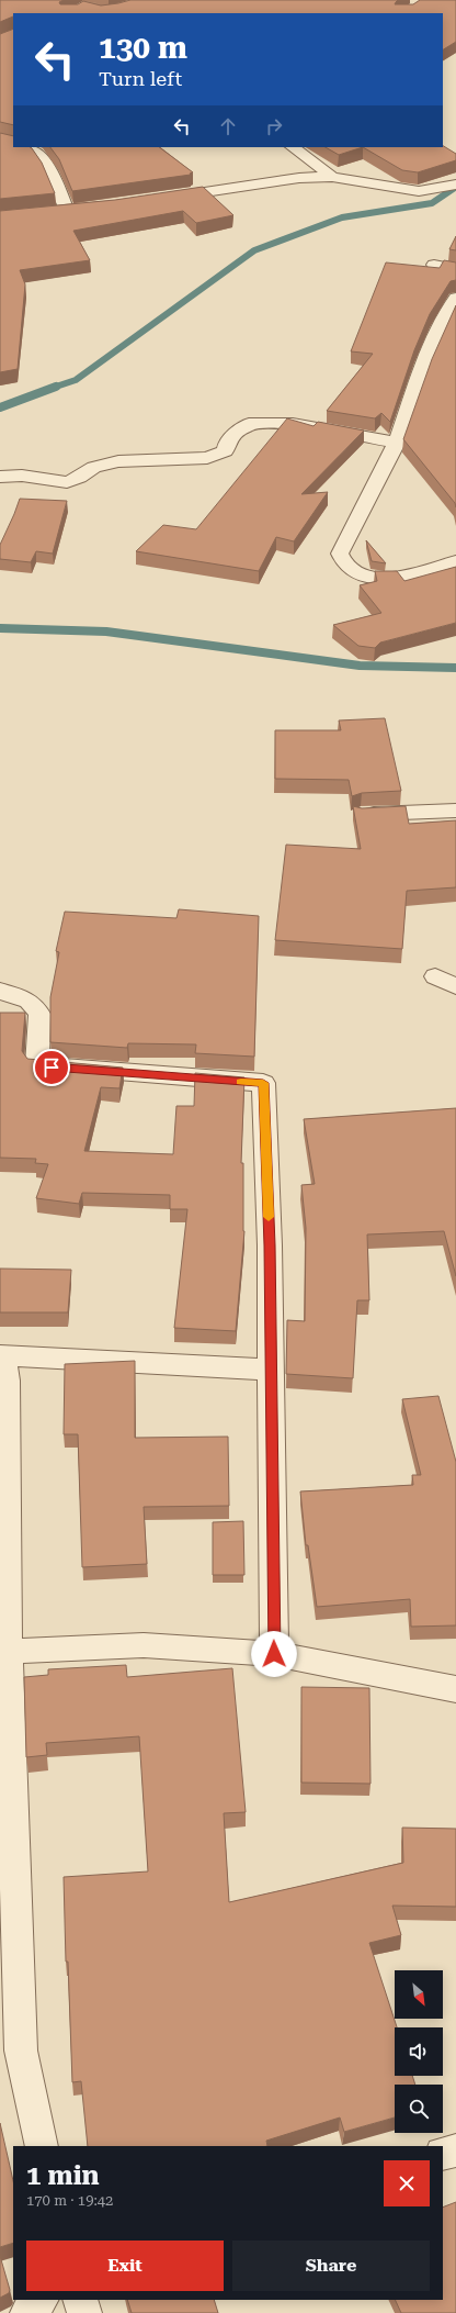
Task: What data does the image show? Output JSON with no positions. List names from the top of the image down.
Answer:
{
  "north": "bottom right",
  "page": {
    "turn": ["130 m", "Turn left"],
    "heading": ["1 min", "170 m · 19:42"],
    "buttons": ["Exit", "Share"]
  }
}
